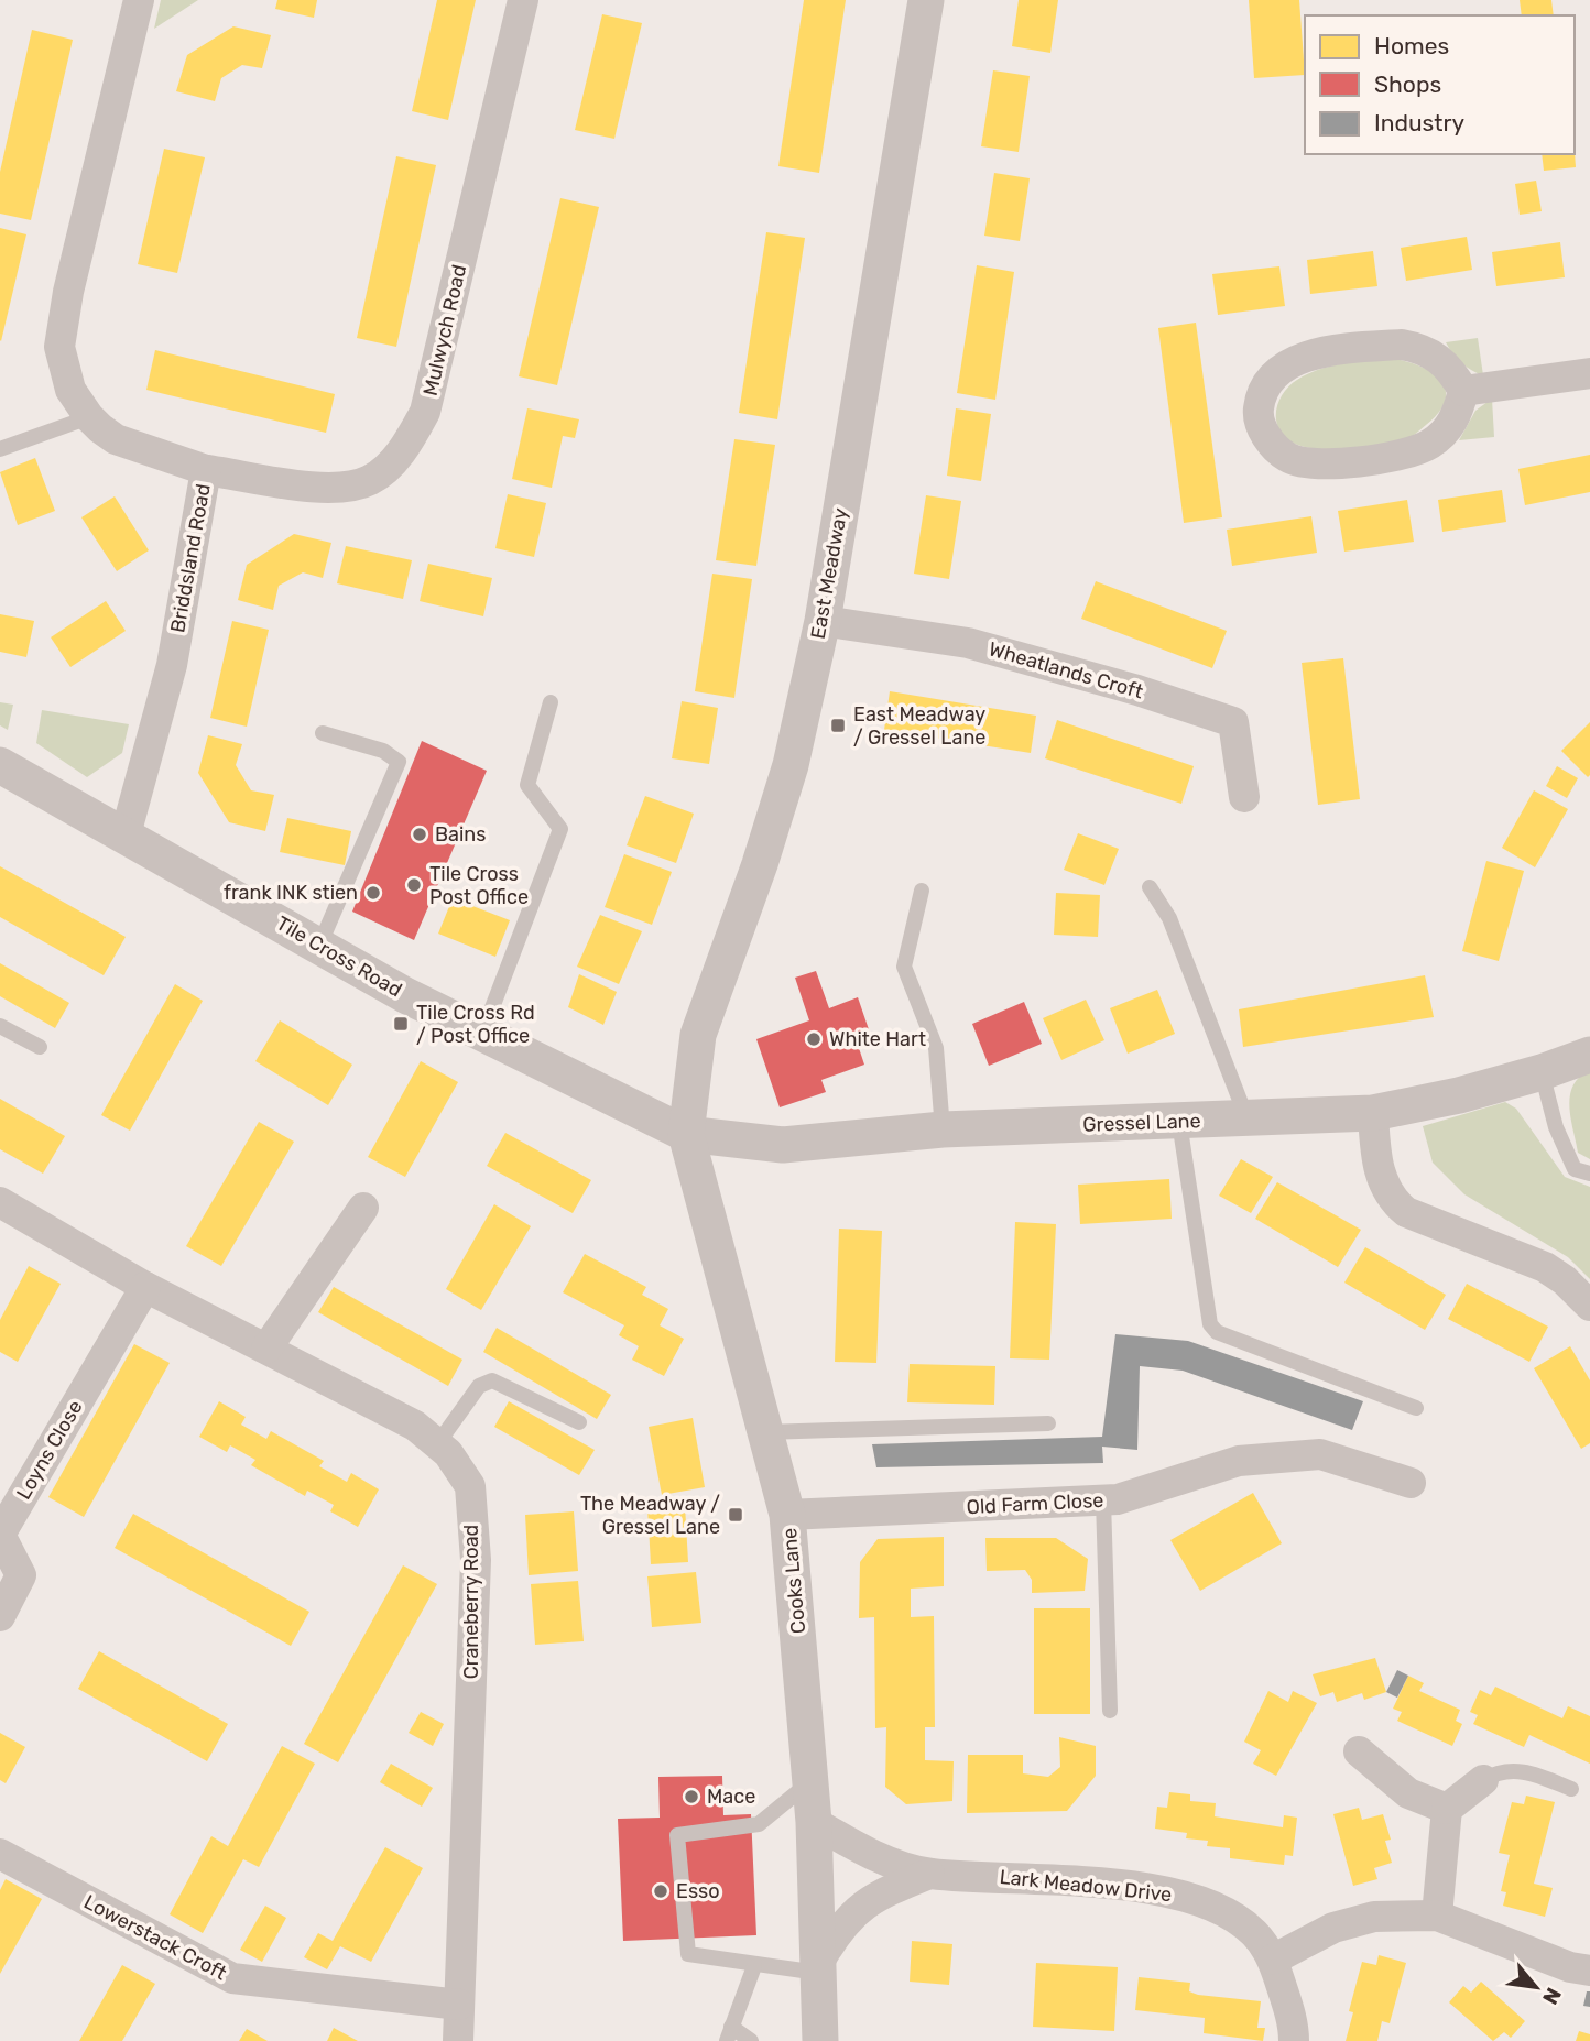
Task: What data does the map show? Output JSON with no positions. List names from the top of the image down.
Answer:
{
  "streets": {
    "street": [
      "Mulwych Road",
      "Briddsland Road",
      "East Meadway",
      "Wheatlands Croft",
      "Tile Cross Road",
      "Gressel Lane",
      "Loyns Close",
      "Old Farm Close",
      "Cooks Lane",
      "Craneberry Road",
      "Lark Meadow Drive",
      "Lowerstack Croft"
    ]
  },
  "crossings": [
    ["Mulwych Road", "Briddsland Road"],
    ["Briddsland Road", "Tile Cross Road"],
    ["East Meadway", "Wheatlands Croft"],
    ["East Meadway", "Tile Cross Road"],
    ["East Meadway", "Gressel Lane"],
    ["East Meadway", "Cooks Lane"],
    ["Tile Cross Road", "Gressel Lane"],
    ["Tile Cross Road", "Cooks Lane"],
    ["Gressel Lane", "Cooks Lane"],
    ["Loyns Close", "Craneberry Road"],
    ["Old Farm Close", "Cooks Lane"],
    ["Cooks Lane", "Lark Meadow Drive"],
    ["Craneberry Road", "Lowerstack Croft"]
  ],
  "places": {
    "transit": ["East Meadway / Gressel Lane", "Tile Cross Rd / Post Office", "The Meadway / Gressel Lane"],
    "other": [
      "Bains",
      "Tile Cross Post Office",
      "frank INK stien",
      "White Hart",
      "Mace",
      "Esso"
    ]
  },
  "legend": ["Homes", "Shops", "Industry"],
  "north": "bottom right"
}
